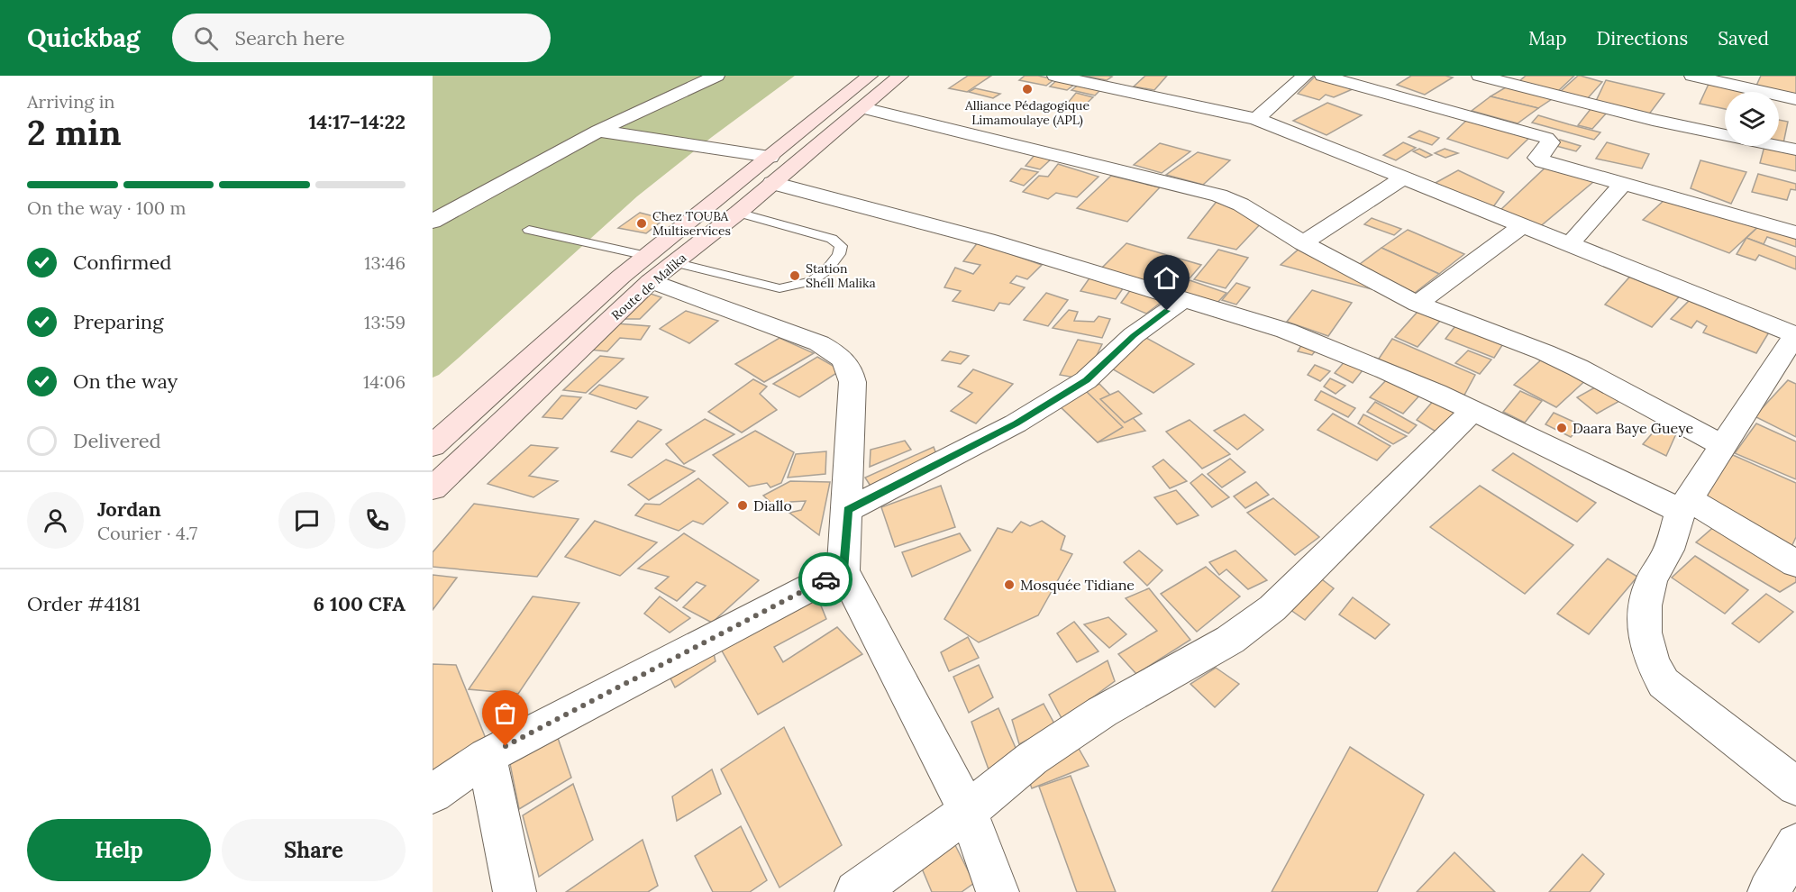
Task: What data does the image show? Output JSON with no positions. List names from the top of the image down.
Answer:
{
  "streets": {
    "main road": ["Route de Malika"]
  },
  "places": [
    "Alliance Pédagogique Limamoulaye (APL)",
    "Chez TOUBA Multiservices",
    "Station Shell Malika",
    "Daara Baye Gueye",
    "Diallo",
    "Mosquée Tidiane"
  ],
  "page": {
    "header": "Quickbag",
    "search": "Search here",
    "nav": ["Map", "Directions", "Saved"],
    "heading": ["2 min", "Arriving in", "14:17–14:22"],
    "panel": [
      "Jordan",
      "Courier · 4.7",
      "Order #4181",
      "6 100 CFA"
    ],
    "bar": "On the way · 100 m",
    "list": [
      ["Confirmed", "13:46"],
      ["Preparing", "13:59"],
      ["On the way", "14:06"],
      "Delivered"
    ],
    "buttons": ["Help", "Share"]
  }
}
